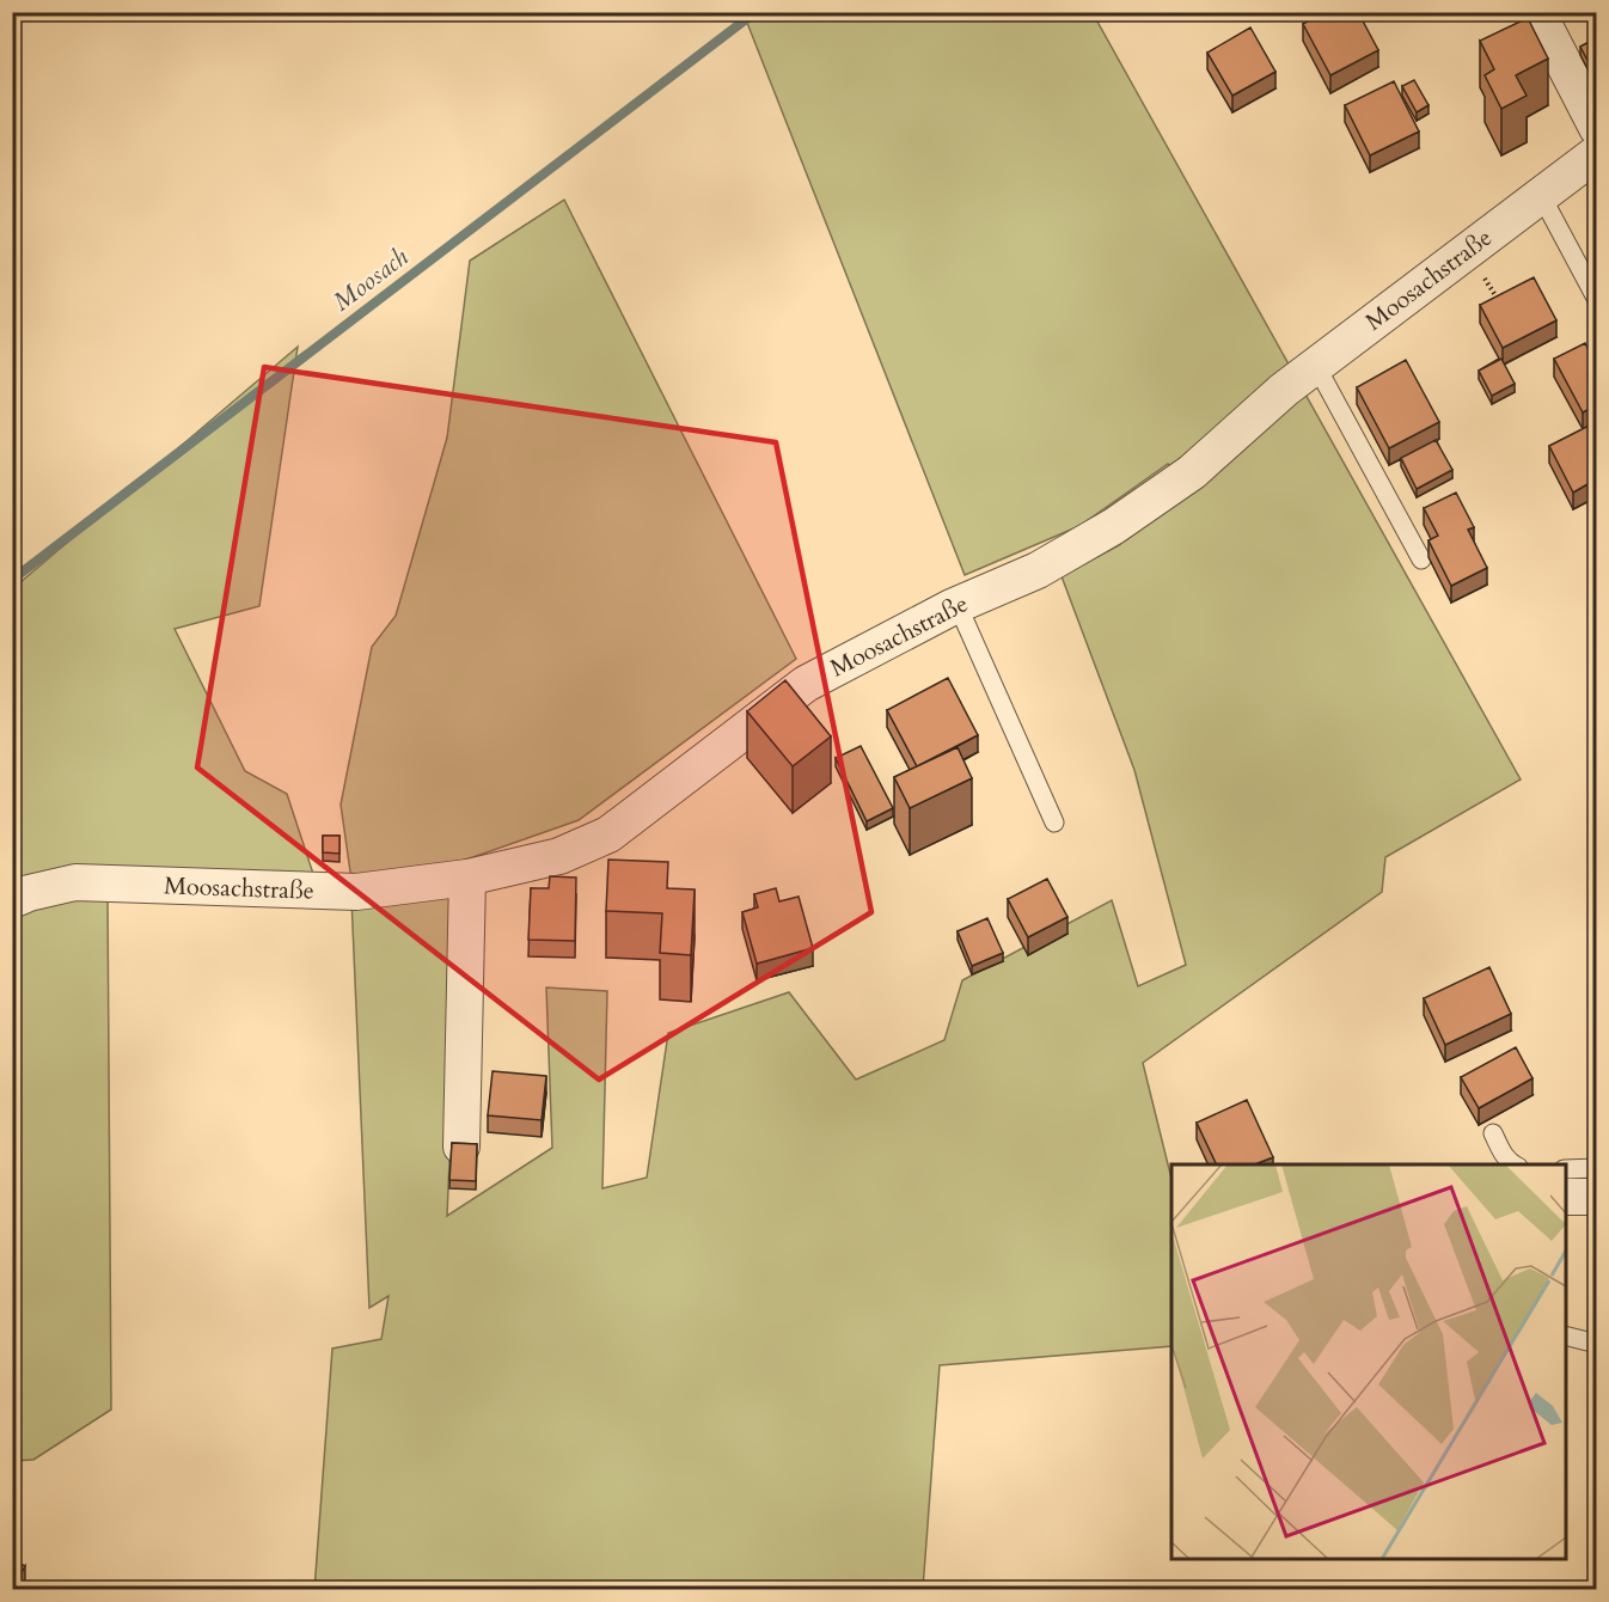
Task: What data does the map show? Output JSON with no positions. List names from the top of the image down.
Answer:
{
  "streets": {
    "street": ["Moosachstraße"]
  },
  "water": ["Moosach"]
}
